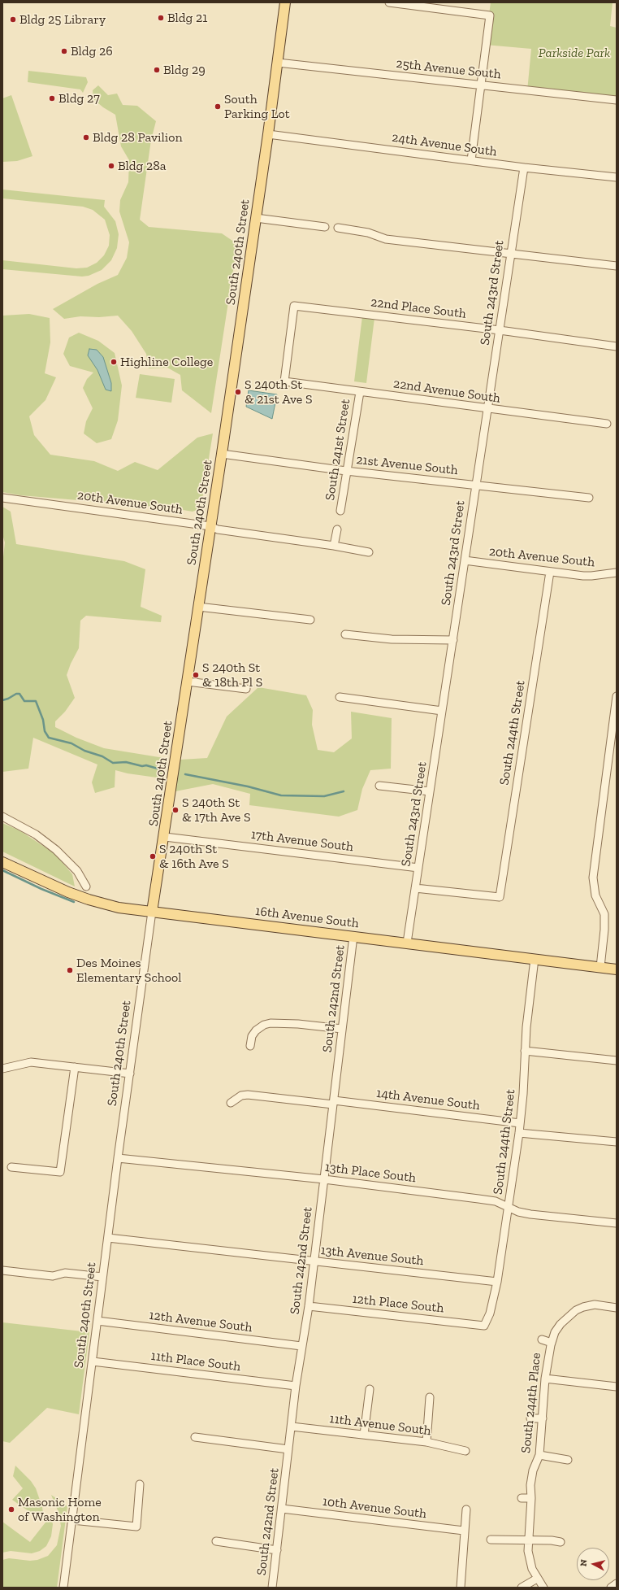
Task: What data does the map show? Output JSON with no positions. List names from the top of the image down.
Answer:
{
  "streets": {
    "main road": ["South 240th Street", "16th Avenue South"],
    "street": [
      "25th Avenue South",
      "24th Avenue South",
      "South 243rd Street",
      "22nd Place South",
      "22nd Avenue South",
      "South 241st Street",
      "21st Avenue South",
      "20th Avenue South",
      "South 244th Street",
      "17th Avenue South",
      "South 242nd Street",
      "14th Avenue South",
      "13th Place South",
      "13th Avenue South",
      "12th Place South",
      "12th Avenue South",
      "11th Place South",
      "South 244th Place",
      "11th Avenue South",
      "10th Avenue South"
    ]
  },
  "crossings": [
    ["25th Avenue South", "South 240th Street"],
    ["24th Avenue South", "South 240th Street"],
    ["24th Avenue South", "South 243rd Street"],
    ["South 240th Street", "21st Avenue South"],
    ["South 240th Street", "20th Avenue South"],
    ["South 240th Street", "17th Avenue South"],
    ["South 240th Street", "16th Avenue South"],
    ["South 240th Street", "13th Place South"],
    ["South 240th Street", "13th Avenue South"],
    ["South 240th Street", "12th Avenue South"],
    ["South 240th Street", "11th Place South"],
    ["South 243rd Street", "22nd Place South"],
    ["South 243rd Street", "22nd Avenue South"],
    ["South 243rd Street", "21st Avenue South"],
    ["South 243rd Street", "20th Avenue South"],
    ["South 243rd Street", "South 244th Street"],
    ["South 243rd Street", "17th Avenue South"],
    ["South 243rd Street", "16th Avenue South"],
    ["22nd Place South", "22nd Avenue South"],
    ["22nd Avenue South", "South 241st Street"],
    ["South 241st Street", "21st Avenue South"],
    ["20th Avenue South", "South 244th Street"],
    ["South 244th Street", "16th Avenue South"],
    ["South 244th Street", "14th Avenue South"],
    ["South 244th Street", "13th Place South"],
    ["South 244th Street", "13th Avenue South"],
    ["South 244th Street", "12th Place South"],
    ["16th Avenue South", "South 242nd Street"],
    ["South 242nd Street", "14th Avenue South"],
    ["South 242nd Street", "13th Place South"],
    ["South 242nd Street", "13th Avenue South"],
    ["South 242nd Street", "12th Place South"],
    ["South 242nd Street", "12th Avenue South"],
    ["South 242nd Street", "11th Place South"],
    ["South 242nd Street", "11th Avenue South"],
    ["South 242nd Street", "10th Avenue South"]
  ],
  "parks": ["Parkside Park"],
  "places": [
    "Bldg 21",
    "Bldg 25 Library",
    "Bldg 26",
    "Bldg 29",
    "Bldg 27",
    "South Parking Lot",
    "Bldg 28 Pavilion",
    "Bldg 28a",
    "Highline College",
    "S 240th St & 21st Ave S",
    "S 240th St & 18th Pl S",
    "S 240th St & 17th Ave S",
    "S 240th St & 16th Ave S",
    "Des Moines Elementary School",
    "Masonic Home of Washington"
  ],
  "north": "left"
}
